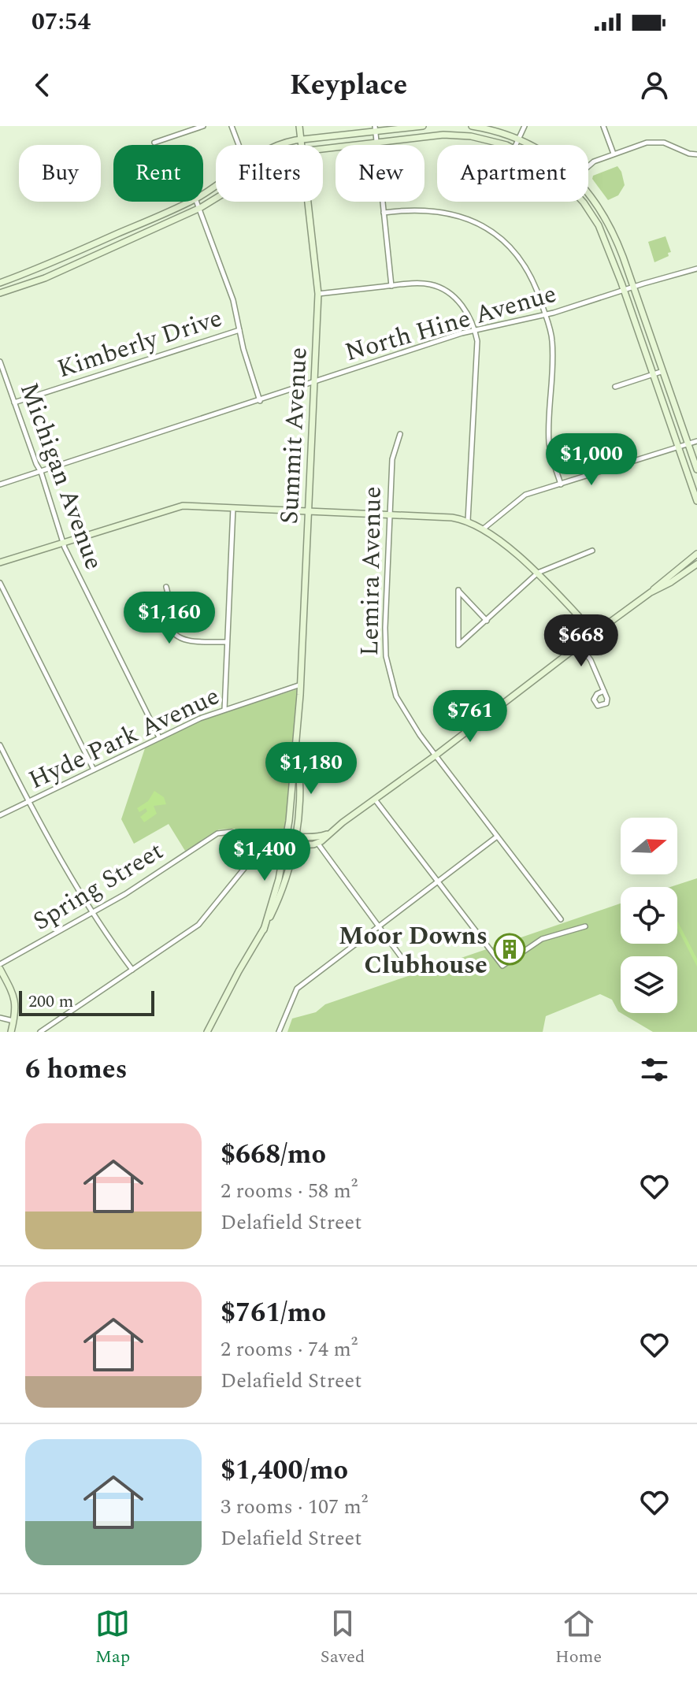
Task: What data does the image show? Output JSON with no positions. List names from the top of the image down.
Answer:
{
  "streets": {
    "street": [
      "North Hine Avenue",
      "Kimberly Drive",
      "Summit Avenue",
      "Michigan Avenue",
      "Lemira Avenue",
      "Hyde Park Avenue",
      "Spring Street"
    ]
  },
  "crossings": [
    ["North Hine Avenue", "Summit Avenue"],
    ["North Hine Avenue", "Michigan Avenue"],
    ["Kimberly Drive", "Michigan Avenue"],
    ["Summit Avenue", "Hyde Park Avenue"],
    ["Summit Avenue", "Spring Street"],
    ["Michigan Avenue", "Hyde Park Avenue"]
  ],
  "places": {
    "building": ["Moor Downs Clubhouse"]
  },
  "scale_bar": "200 m",
  "north": "right",
  "page": {
    "status": "07:54",
    "header": "Keyplace",
    "chip": [
      "Buy",
      "Rent",
      "Filters",
      "New",
      "Apartment"
    ],
    "price": [
      "$1,000",
      "$1,160",
      "$668",
      "$761",
      "$1,180",
      "$1,400"
    ],
    "scale": "200 m",
    "heading": "6 homes",
    "list": [
      {
        "name": "$668/mo",
        "note": "2 rooms · 58 m² · Delafield Street"
      },
      {
        "name": "$761/mo",
        "note": "2 rooms · 74 m² · Delafield Street"
      },
      {
        "name": "$1,400/mo",
        "note": "3 rooms · 107 m² · Delafield Street"
      }
    ],
    "tabs": ["Map", "Saved", "Home"]
  }
}
